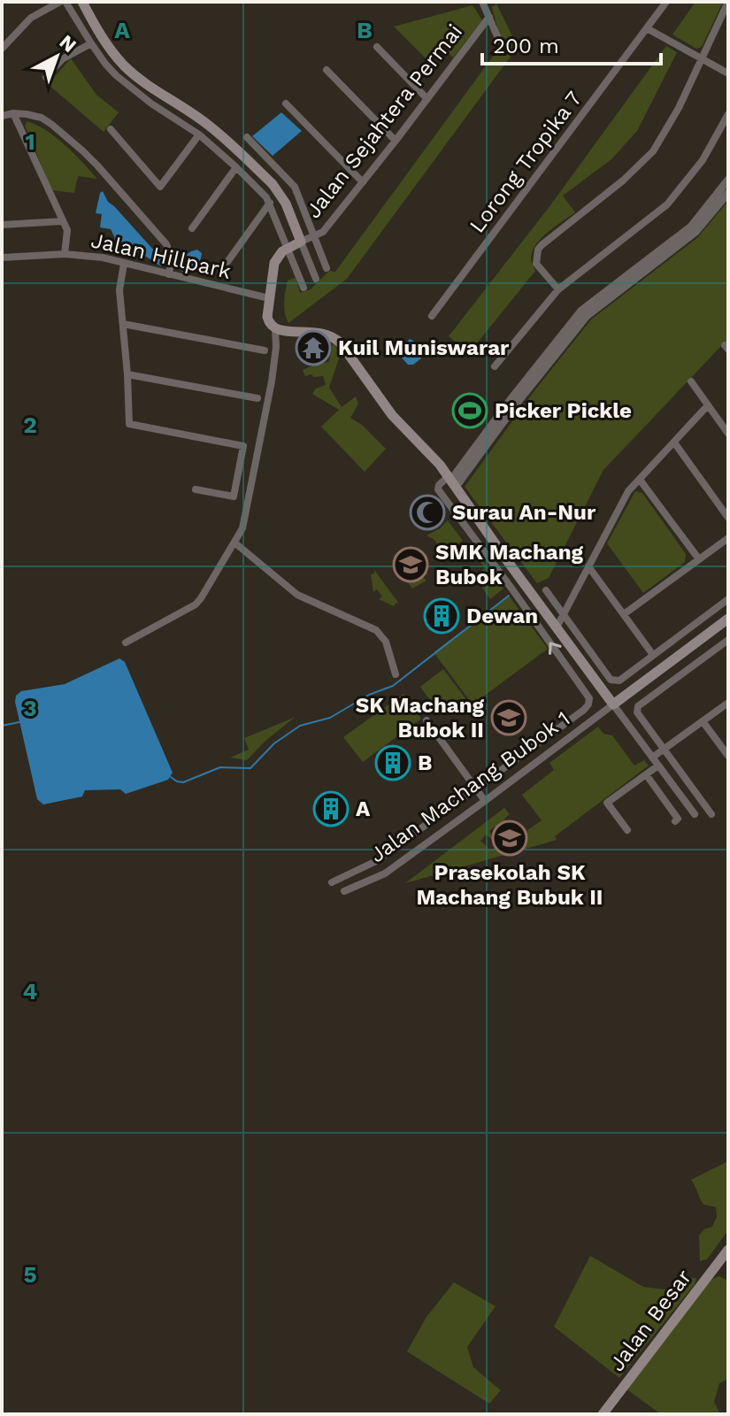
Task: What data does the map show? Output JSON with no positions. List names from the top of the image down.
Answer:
{
  "streets": {
    "main road": ["Jalan Besar"],
    "street": [
      "Jalan Sejahtera Permai",
      "Lorong Tropika 7",
      "Jalan Hillpark",
      "Jalan Machang Bubok 1"
    ]
  },
  "places": {
    "temple": ["Kuil Muniswarar"],
    "sports": ["Picker Pickle"],
    "mosque": ["Surau An-Nur"],
    "school or university": ["SMK Machang Bubok", "SK Machang Bubok II", "Prasekolah SK Machang Bubuk II"],
    "building": ["Dewan", "B", "A"]
  },
  "scale_bar": "200 m",
  "north": "top right",
  "grid": {
    "columns": ["A", "B"],
    "rows": [
      "1",
      "2",
      "3",
      "4",
      "5"
    ]
  }
}
